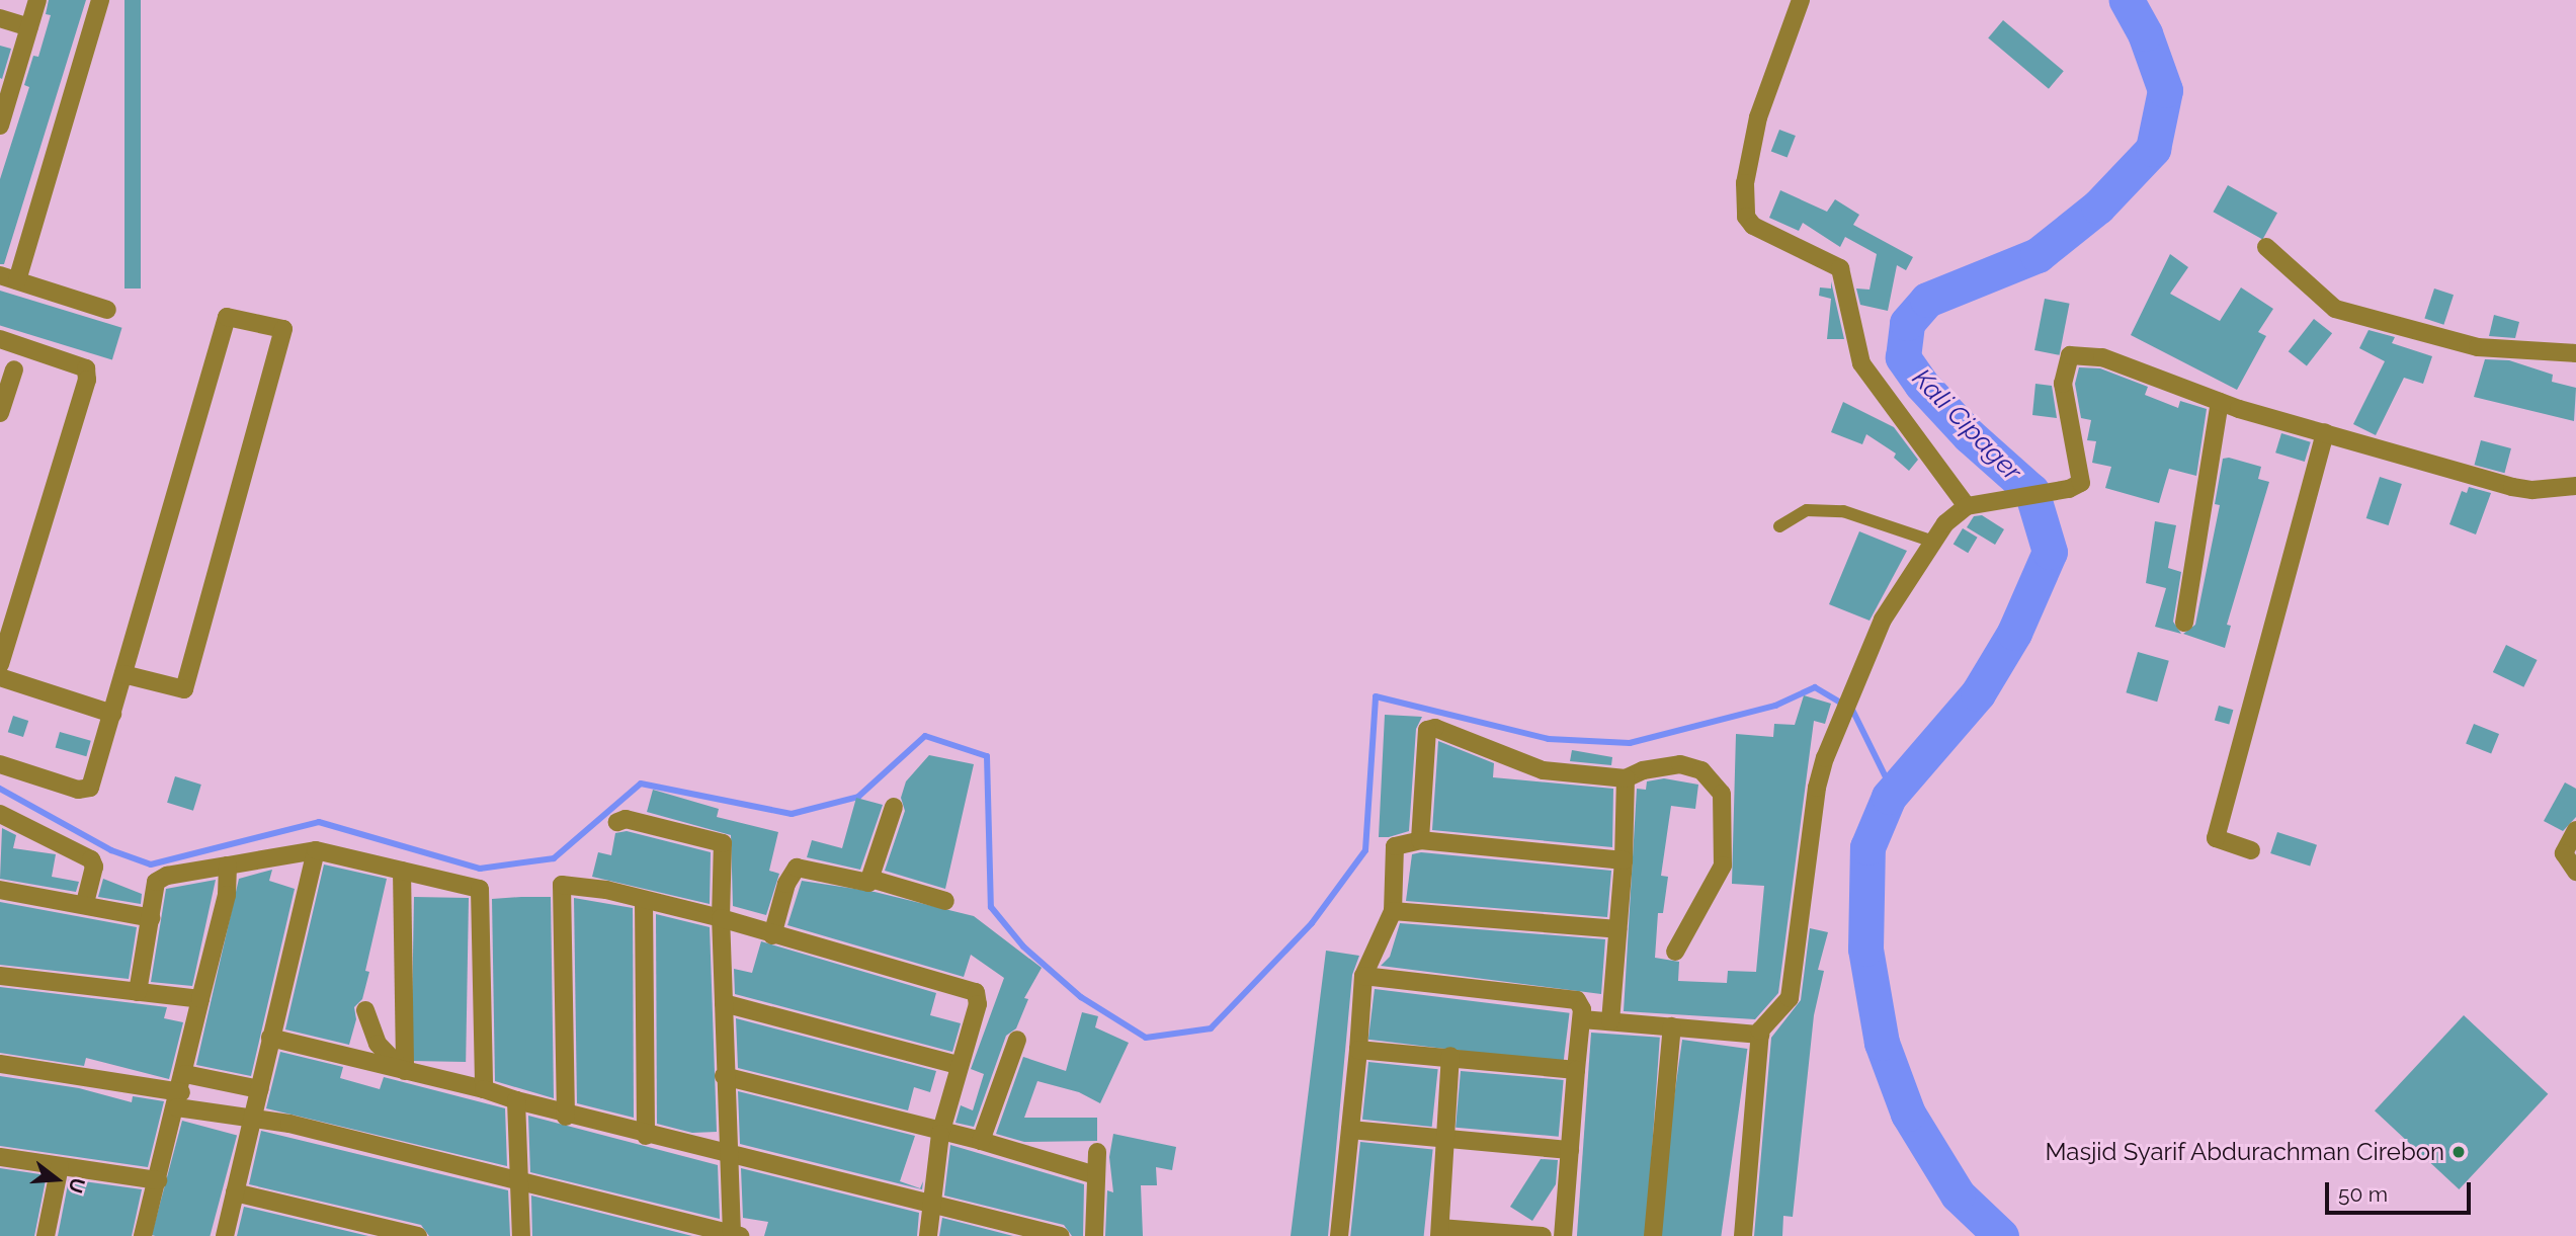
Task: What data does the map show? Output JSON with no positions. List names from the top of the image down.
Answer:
{
  "water": ["Kali Cipager"],
  "places": ["Masjid Syarif Abdurachman Cirebon"],
  "scale_bar": "50 m",
  "north": "right"
}
